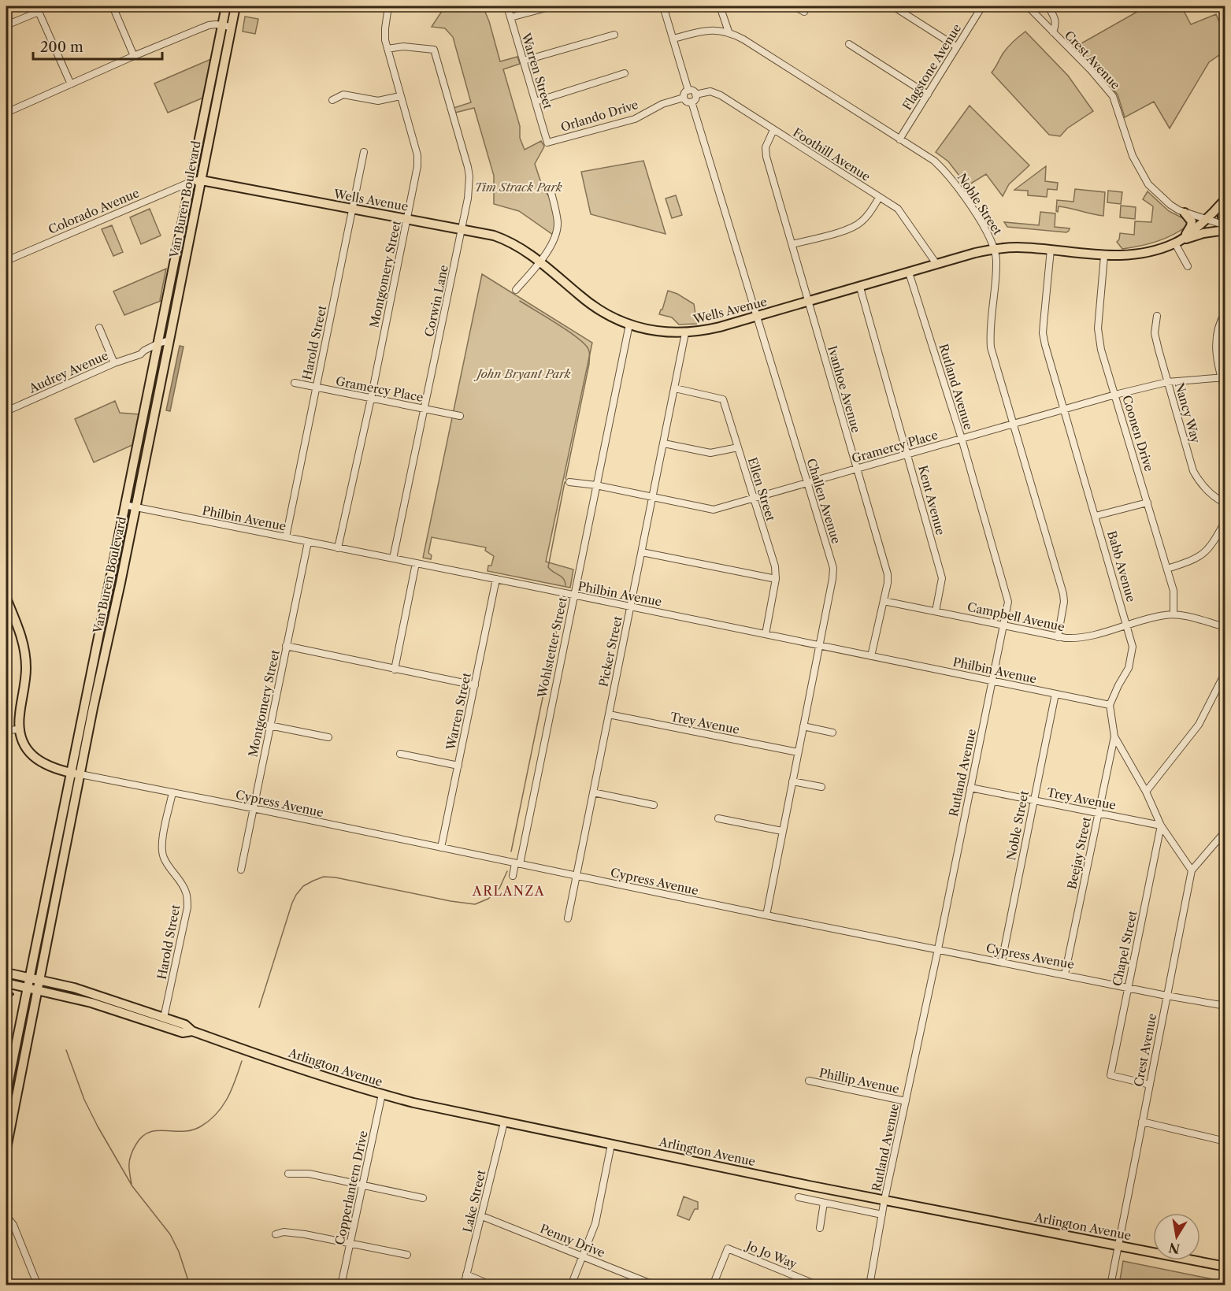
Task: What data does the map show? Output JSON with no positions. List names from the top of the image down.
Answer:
{
  "streets": {
    "main road": ["Van Buren Boulevard", "Wells Avenue", "Arlington Avenue"],
    "street": [
      "Crest Avenue",
      "Flagstone Avenue",
      "Warren Street",
      "Orlando Drive",
      "Foothill Avenue",
      "Noble Street",
      "Colorado Avenue",
      "Montgomery Street",
      "Corwin Lane",
      "Harold Street",
      "Audrey Avenue",
      "Rutland Avenue",
      "Gramercy Place",
      "Ivanhoe Avenue",
      "Nancy Way",
      "Coonen Drive",
      "Ellen Street",
      "Kent Avenue",
      "Challen Avenue",
      "Philbin Avenue",
      "Babb Avenue",
      "Campbell Avenue",
      "Wohlstetter Street",
      "Picker Street",
      "Trey Avenue",
      "Cypress Avenue",
      "Beejay Street",
      "Chapel Street",
      "Phillip Avenue",
      "Copperlantern Drive",
      "Lake Street",
      "Penny Drive",
      "Jo Jo Way"
    ]
  },
  "crossings": [
    ["Crest Avenue", "Wells Avenue"],
    ["Crest Avenue", "Cypress Avenue"],
    ["Crest Avenue", "Chapel Street"],
    ["Crest Avenue", "Arlington Avenue"],
    ["Flagstone Avenue", "Noble Street"],
    ["Warren Street", "Orlando Drive"],
    ["Warren Street", "Philbin Avenue"],
    ["Warren Street", "Cypress Avenue"],
    ["Orlando Drive", "Foothill Avenue"],
    ["Orlando Drive", "Challen Avenue"],
    ["Foothill Avenue", "Wells Avenue"],
    ["Foothill Avenue", "Ivanhoe Avenue"],
    ["Foothill Avenue", "Challen Avenue"],
    ["Van Buren Boulevard", "Wells Avenue"],
    ["Van Buren Boulevard", "Colorado Avenue"],
    ["Van Buren Boulevard", "Audrey Avenue"],
    ["Van Buren Boulevard", "Philbin Avenue"],
    ["Van Buren Boulevard", "Cypress Avenue"],
    ["Van Buren Boulevard", "Arlington Avenue"],
    ["Wells Avenue", "Noble Street"],
    ["Wells Avenue", "Colorado Avenue"],
    ["Wells Avenue", "Montgomery Street"],
    ["Wells Avenue", "Corwin Lane"],
    ["Wells Avenue", "Harold Street"],
    ["Wells Avenue", "Rutland Avenue"],
    ["Wells Avenue", "Ivanhoe Avenue"],
    ["Wells Avenue", "Coonen Drive"],
    ["Wells Avenue", "Kent Avenue"],
    ["Wells Avenue", "Challen Avenue"],
    ["Wells Avenue", "Babb Avenue"],
    ["Wells Avenue", "Wohlstetter Street"],
    ["Wells Avenue", "Picker Street"],
    ["Noble Street", "Gramercy Place"],
    ["Noble Street", "Philbin Avenue"],
    ["Noble Street", "Campbell Avenue"],
    ["Noble Street", "Trey Avenue"],
    ["Noble Street", "Cypress Avenue"],
    ["Montgomery Street", "Corwin Lane"],
    ["Montgomery Street", "Gramercy Place"],
    ["Montgomery Street", "Philbin Avenue"],
    ["Montgomery Street", "Cypress Avenue"],
    ["Corwin Lane", "Gramercy Place"],
    ["Corwin Lane", "Philbin Avenue"],
    ["Harold Street", "Gramercy Place"],
    ["Harold Street", "Philbin Avenue"],
    ["Harold Street", "Cypress Avenue"],
    ["Harold Street", "Arlington Avenue"],
    ["Rutland Avenue", "Gramercy Place"],
    ["Rutland Avenue", "Philbin Avenue"],
    ["Rutland Avenue", "Campbell Avenue"],
    ["Rutland Avenue", "Trey Avenue"],
    ["Rutland Avenue", "Cypress Avenue"],
    ["Rutland Avenue", "Arlington Avenue"],
    ["Rutland Avenue", "Phillip Avenue"],
    ["Gramercy Place", "Ivanhoe Avenue"],
    ["Gramercy Place", "Nancy Way"],
    ["Gramercy Place", "Coonen Drive"],
    ["Gramercy Place", "Ellen Street"],
    ["Gramercy Place", "Kent Avenue"],
    ["Gramercy Place", "Challen Avenue"],
    ["Gramercy Place", "Babb Avenue"],
    ["Gramercy Place", "Wohlstetter Street"],
    ["Gramercy Place", "Picker Street"],
    ["Ivanhoe Avenue", "Philbin Avenue"],
    ["Ivanhoe Avenue", "Campbell Avenue"],
    ["Coonen Drive", "Campbell Avenue"],
    ["Ellen Street", "Philbin Avenue"],
    ["Ellen Street", "Picker Street"],
    ["Kent Avenue", "Campbell Avenue"],
    ["Challen Avenue", "Philbin Avenue"],
    ["Challen Avenue", "Trey Avenue"],
    ["Challen Avenue", "Cypress Avenue"],
    ["Philbin Avenue", "Babb Avenue"],
    ["Philbin Avenue", "Wohlstetter Street"],
    ["Philbin Avenue", "Picker Street"],
    ["Babb Avenue", "Campbell Avenue"],
    ["Wohlstetter Street", "Cypress Avenue"],
    ["Picker Street", "Trey Avenue"],
    ["Picker Street", "Cypress Avenue"],
    ["Trey Avenue", "Beejay Street"],
    ["Trey Avenue", "Chapel Street"],
    ["Cypress Avenue", "Beejay Street"],
    ["Cypress Avenue", "Chapel Street"],
    ["Arlington Avenue", "Copperlantern Drive"],
    ["Arlington Avenue", "Lake Street"],
    ["Lake Street", "Penny Drive"]
  ],
  "districts": ["ARLANZA"],
  "parks": ["Tim Strack Park", "John Bryant Park"],
  "scale_bar": "200 m",
  "north": "bottom"
}
